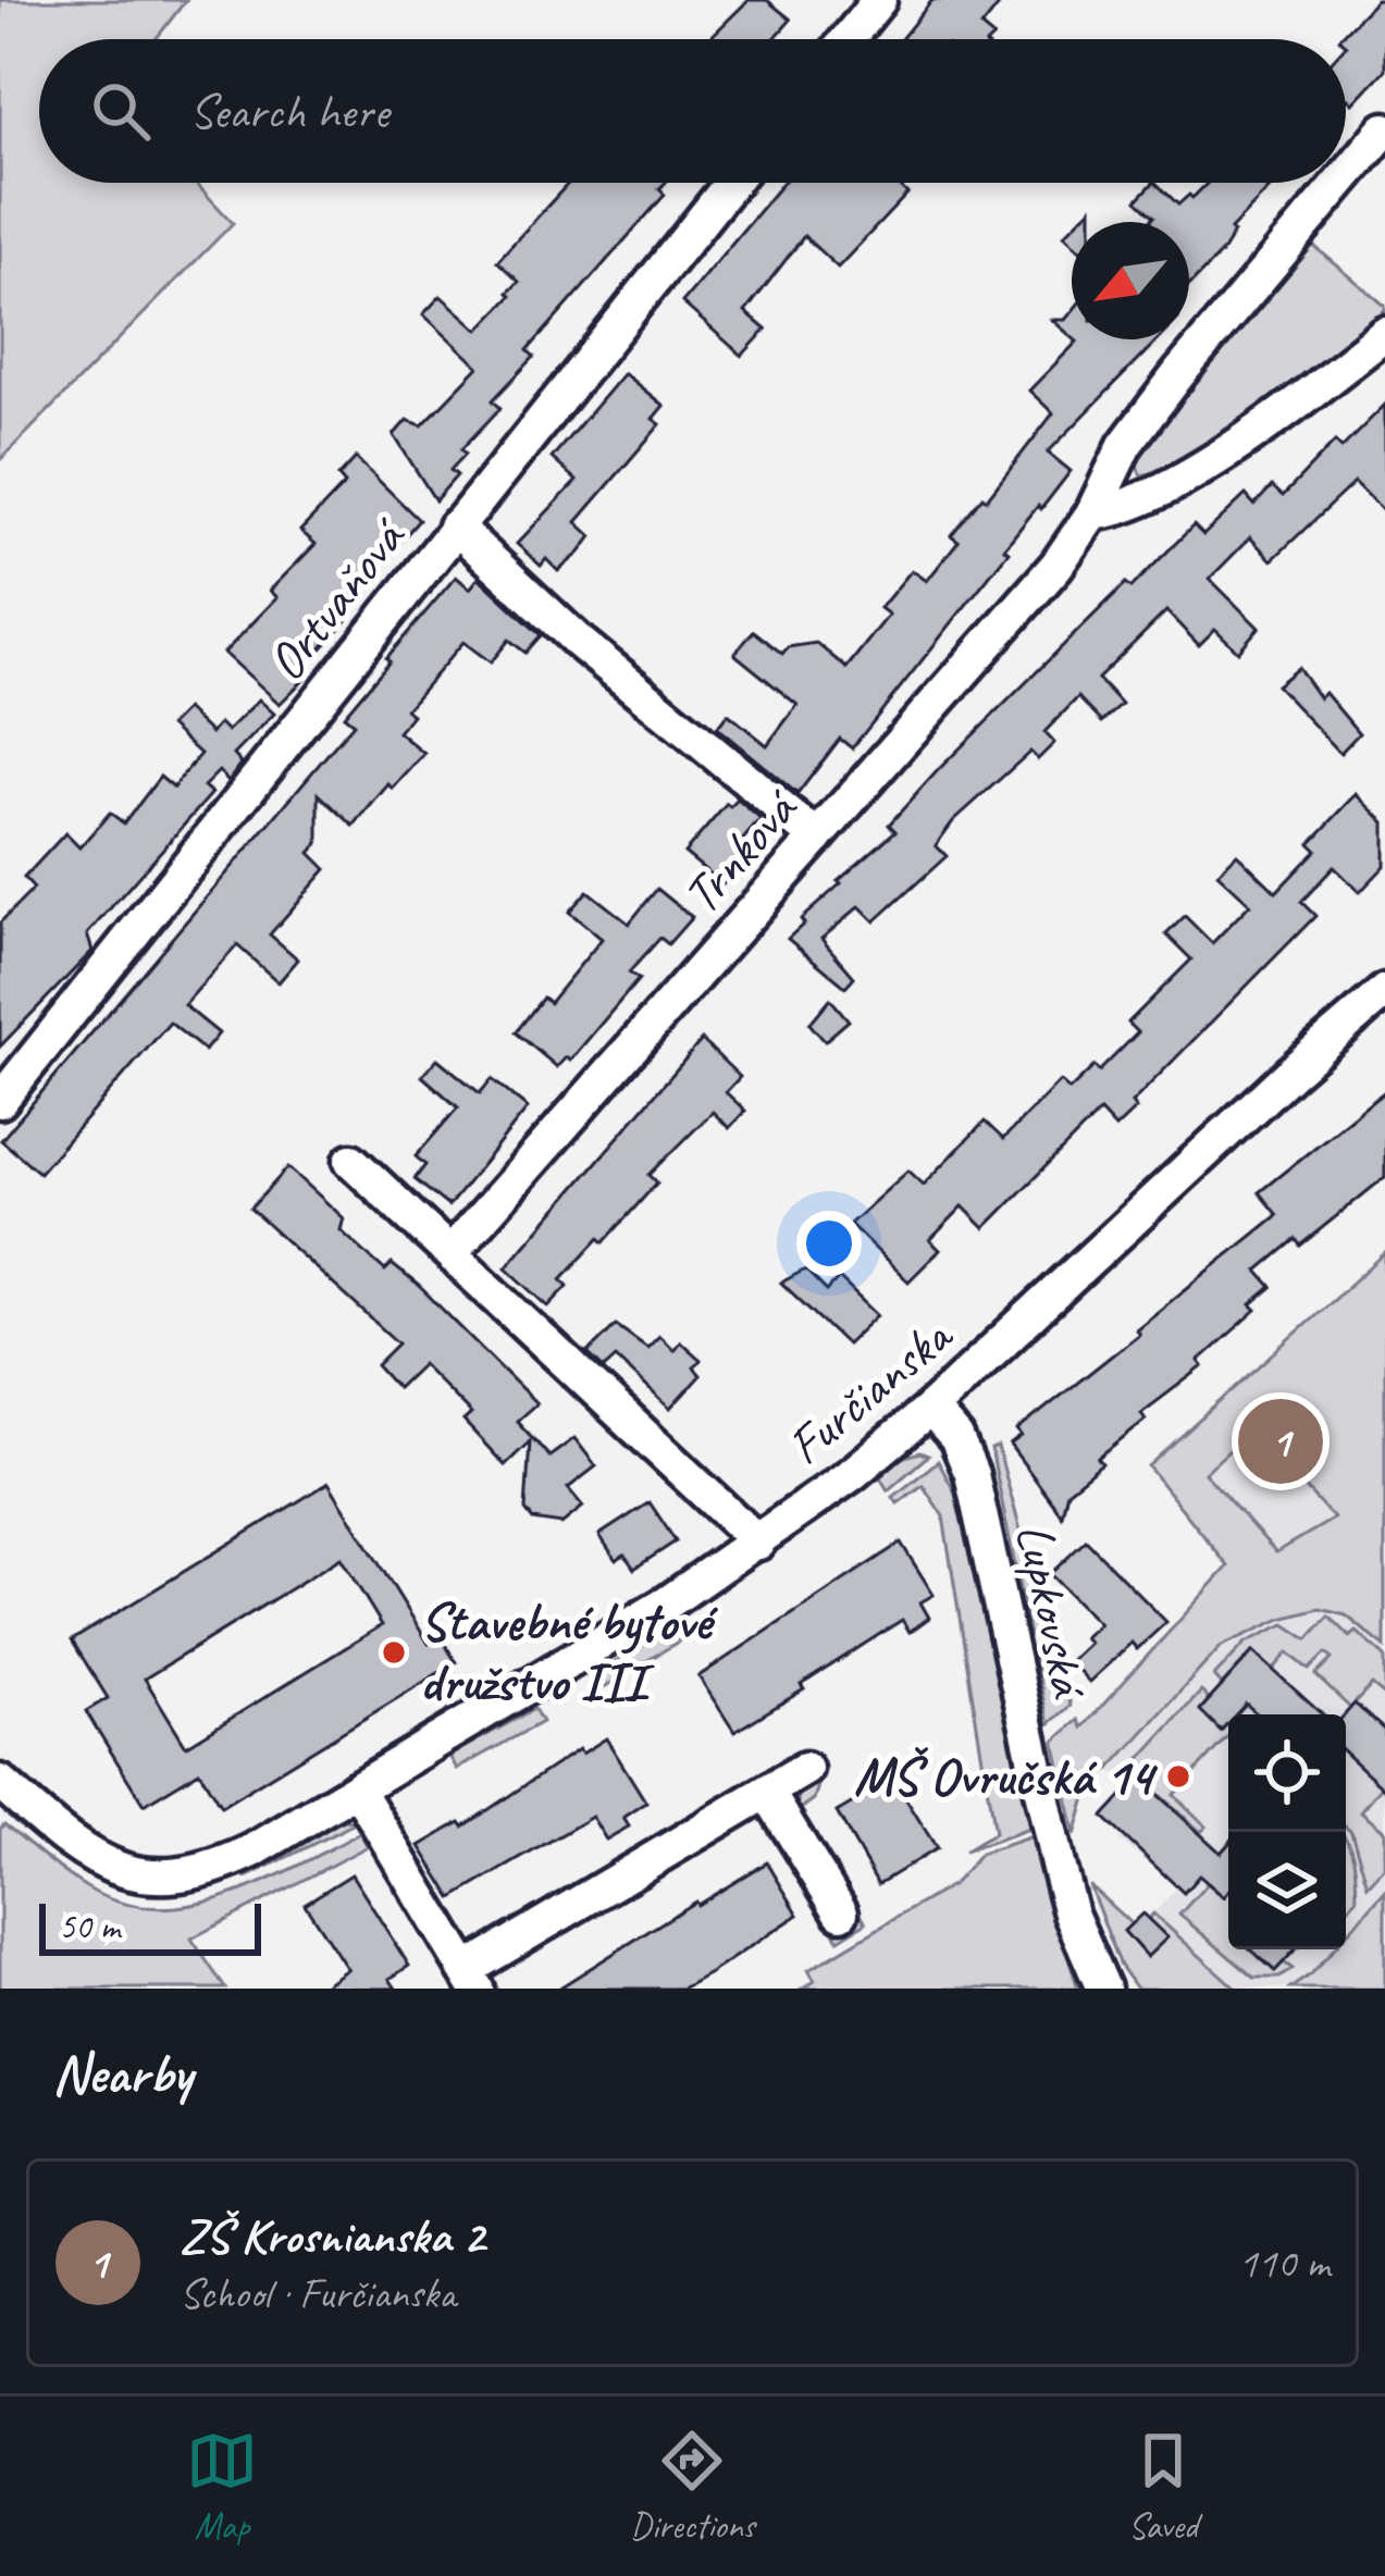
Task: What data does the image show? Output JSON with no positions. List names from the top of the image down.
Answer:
{
  "streets": {
    "street": [
      "Ortvaňová",
      "Trnková",
      "Furčianska",
      "Lupkovská"
    ]
  },
  "crossings": [
    ["Furčianska", "Lupkovská"]
  ],
  "places": ["Stavebné bytové družstvo III", "MŠ Ovručská 14"],
  "scale_bar": "50 m",
  "north": "bottom left",
  "page": {
    "search": "Search here",
    "pins": "1",
    "scale": "50 m",
    "heading": "Nearby",
    "list": [
      {
        "mark": "1",
        "name": "ZŠ Krosnianska 2",
        "note": "School · Furčianska",
        "value": "110 m"
      }
    ],
    "nav": ["Map", "Directions", "Saved"]
  }
}
